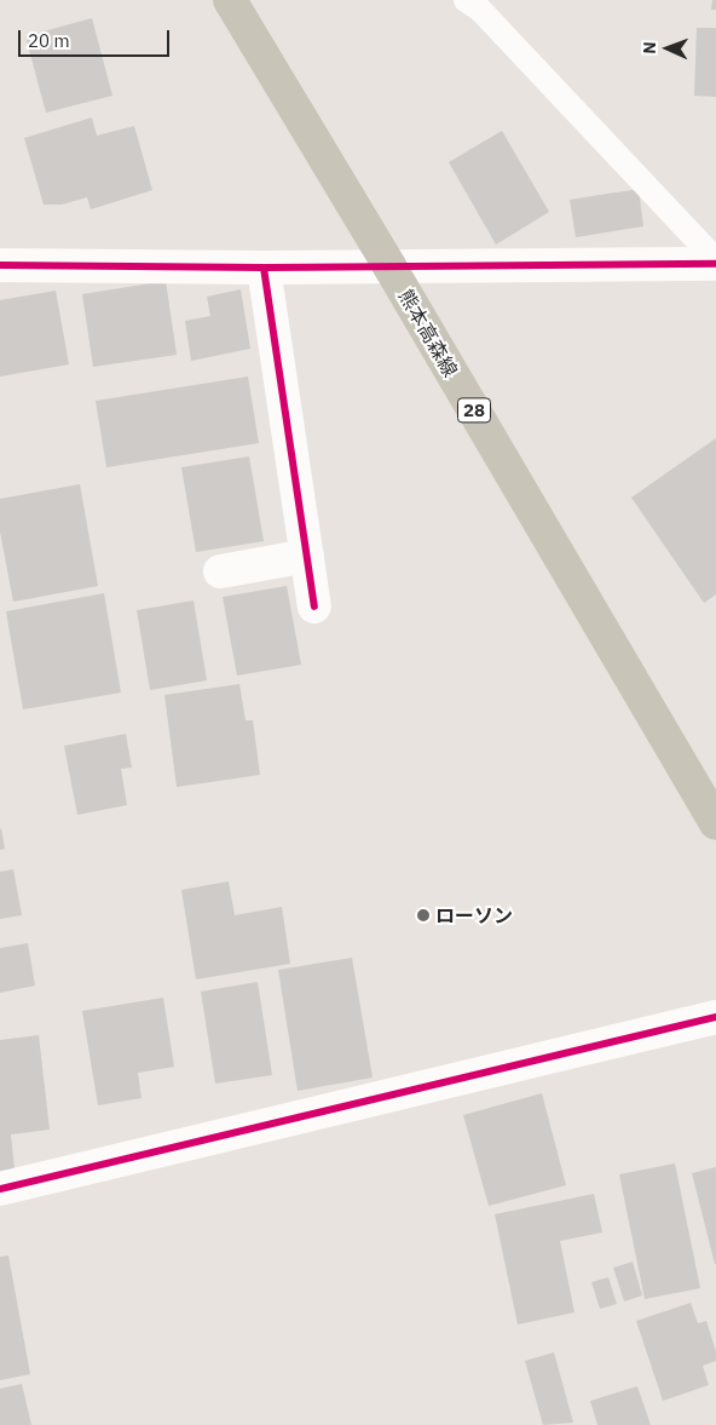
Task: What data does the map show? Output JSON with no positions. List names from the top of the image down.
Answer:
{
  "streets": {
    "main road": ["熊本高森線", "28"]
  },
  "places": ["ローソン"],
  "scale_bar": "20 m",
  "north": "left"
}
